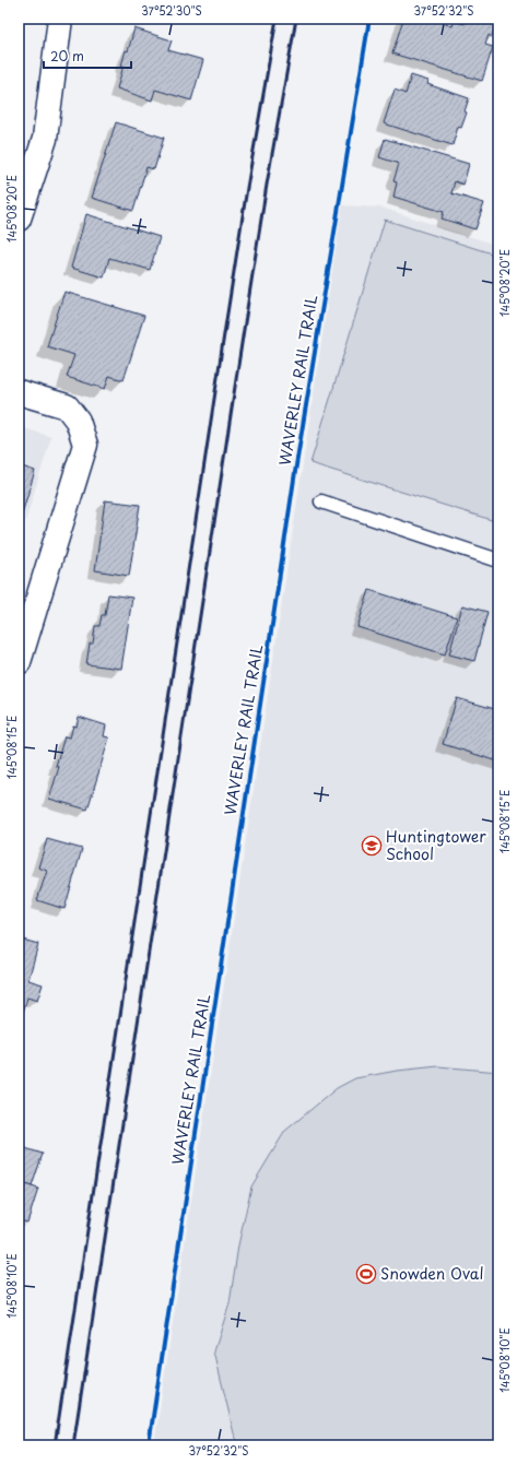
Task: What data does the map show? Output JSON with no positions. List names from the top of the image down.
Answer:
{
  "streets": {
    "cycle path": ["WAVERLEY RAIL TRAIL"]
  },
  "places": {
    "school or university": ["Huntingtower School"],
    "sports": ["Snowden Oval"]
  },
  "scale_bar": "20 m",
  "coordinates": [
    "37°52'30\"S",
    "37°52'32\"S",
    "145°08'20\"E",
    "145°08'15\"E",
    "145°08'10\"E"
  ]
}
